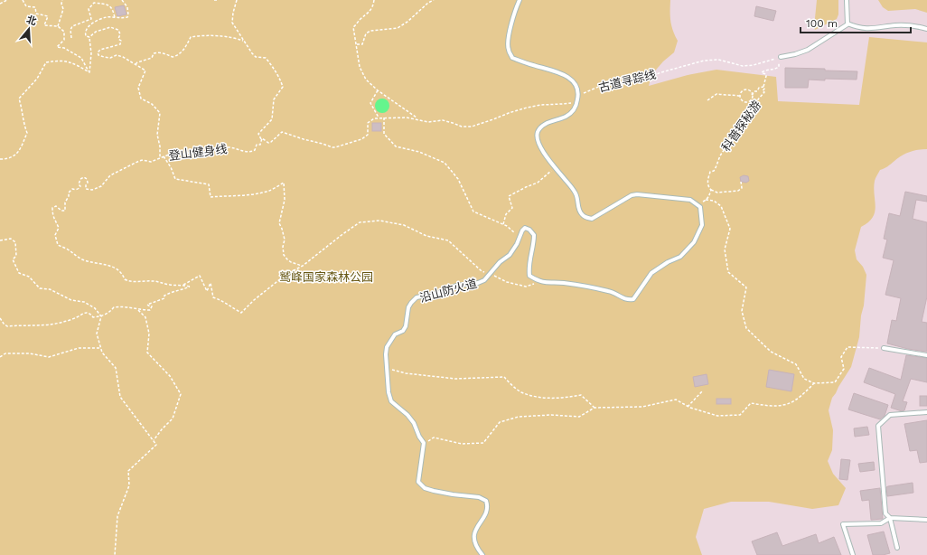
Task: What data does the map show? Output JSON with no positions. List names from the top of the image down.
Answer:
{
  "streets": {
    "lane": ["沿山防火道"],
    "path": ["古道寻踪线", "科普探秘游", "登山健身线"]
  },
  "crossings": [
    ["古道寻踪线", "科普探秘游"],
    ["古道寻踪线", "登山健身线"]
  ],
  "parks": ["鹫峰国家森林公园"],
  "scale_bar": "100 m",
  "north": "top"
}
